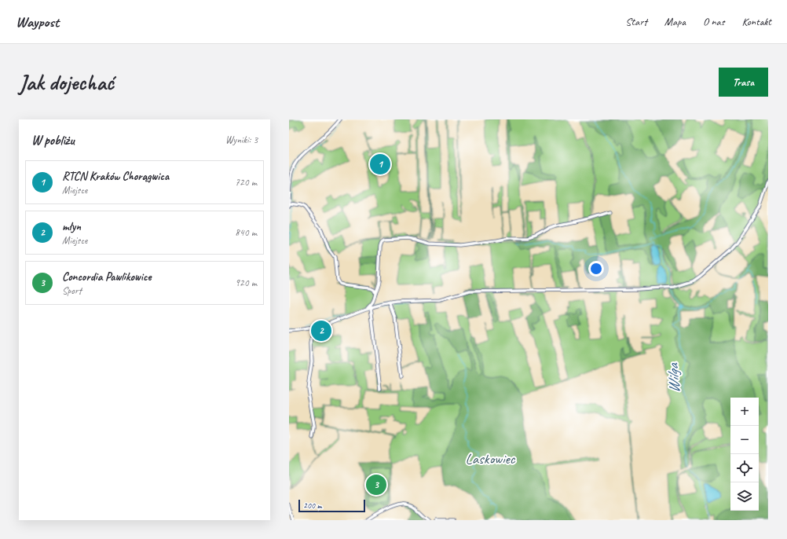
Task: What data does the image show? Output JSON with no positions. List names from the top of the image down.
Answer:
{
  "water": ["Wilga"],
  "parks": ["Laskowiec"],
  "scale_bar": "200 m",
  "page": {
    "header": "Waypost",
    "nav": [
      "Start",
      "Mapa",
      "O nas",
      "Kontakt"
    ],
    "buttons": "Trasa",
    "title": "Jak dojechać",
    "heading": ["W pobliżu", "Wyniki: 3"],
    "pins": ["1", "2", "3"],
    "list": [
      {
        "mark": "1",
        "name": "RTCN Kraków Chorągwica",
        "note": "Miejsce",
        "value": "720 m"
      },
      {
        "mark": "2",
        "name": "młyn",
        "note": "Miejsce",
        "value": "840 m"
      },
      {
        "mark": "3",
        "name": "Concordia Pawlikowice",
        "note": "Sport",
        "value": "920 m"
      }
    ],
    "map_buttons": ["+", "−"],
    "scale": "200 m"
  }
}
